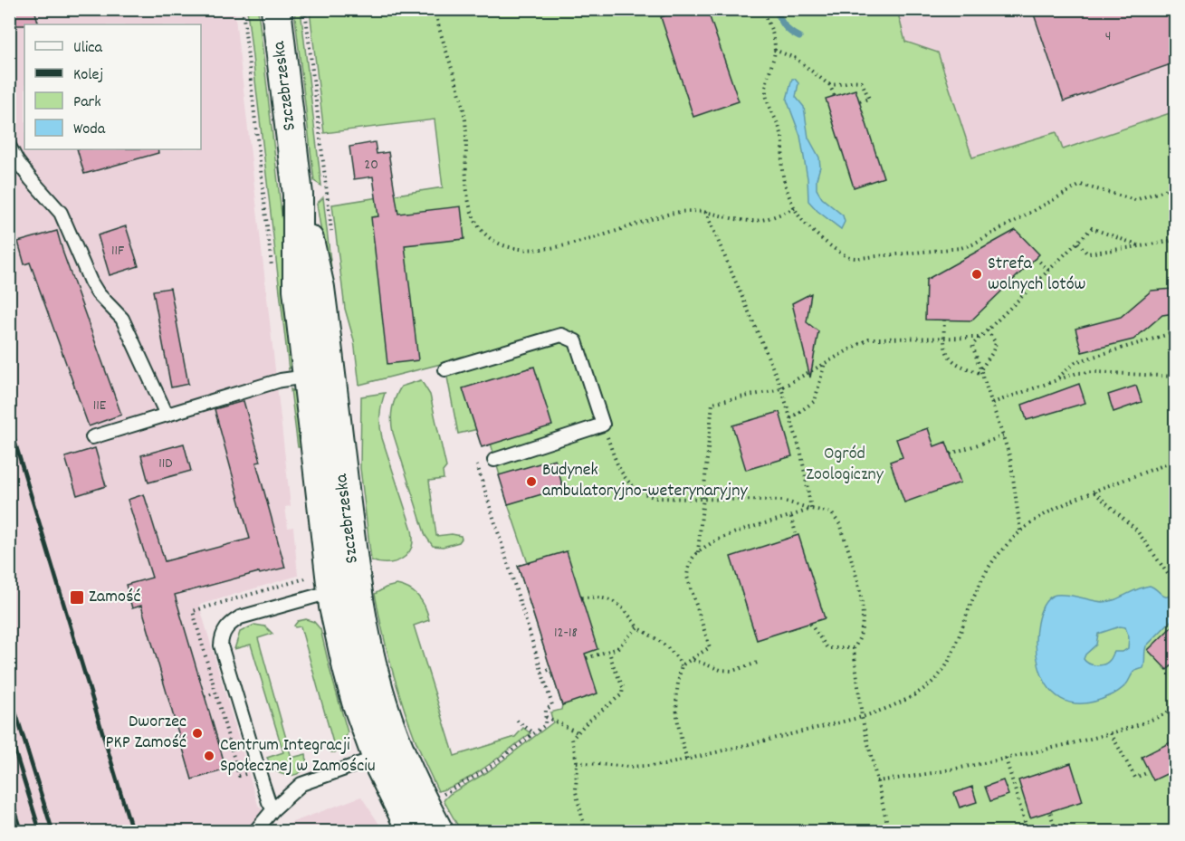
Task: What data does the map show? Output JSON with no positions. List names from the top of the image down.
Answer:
{
  "streets": {
    "street": ["Szczebrzeska"]
  },
  "parks": ["Ogród Zoologiczny"],
  "places": {
    "other": [
      "Strefa wolnych lotów",
      "Budynek ambulatoryjno-weterynaryjny",
      "Dworzec PKP Zamość",
      "Centrum Integracji Społecznej w Zamościu"
    ],
    "transit": ["Zamość"]
  },
  "house_numbers": [
    "4",
    "20",
    "11F",
    "11E",
    "11D",
    "12-18"
  ],
  "legend": [
    "Ulica",
    "Kolej",
    "Park",
    "Woda"
  ]
}
